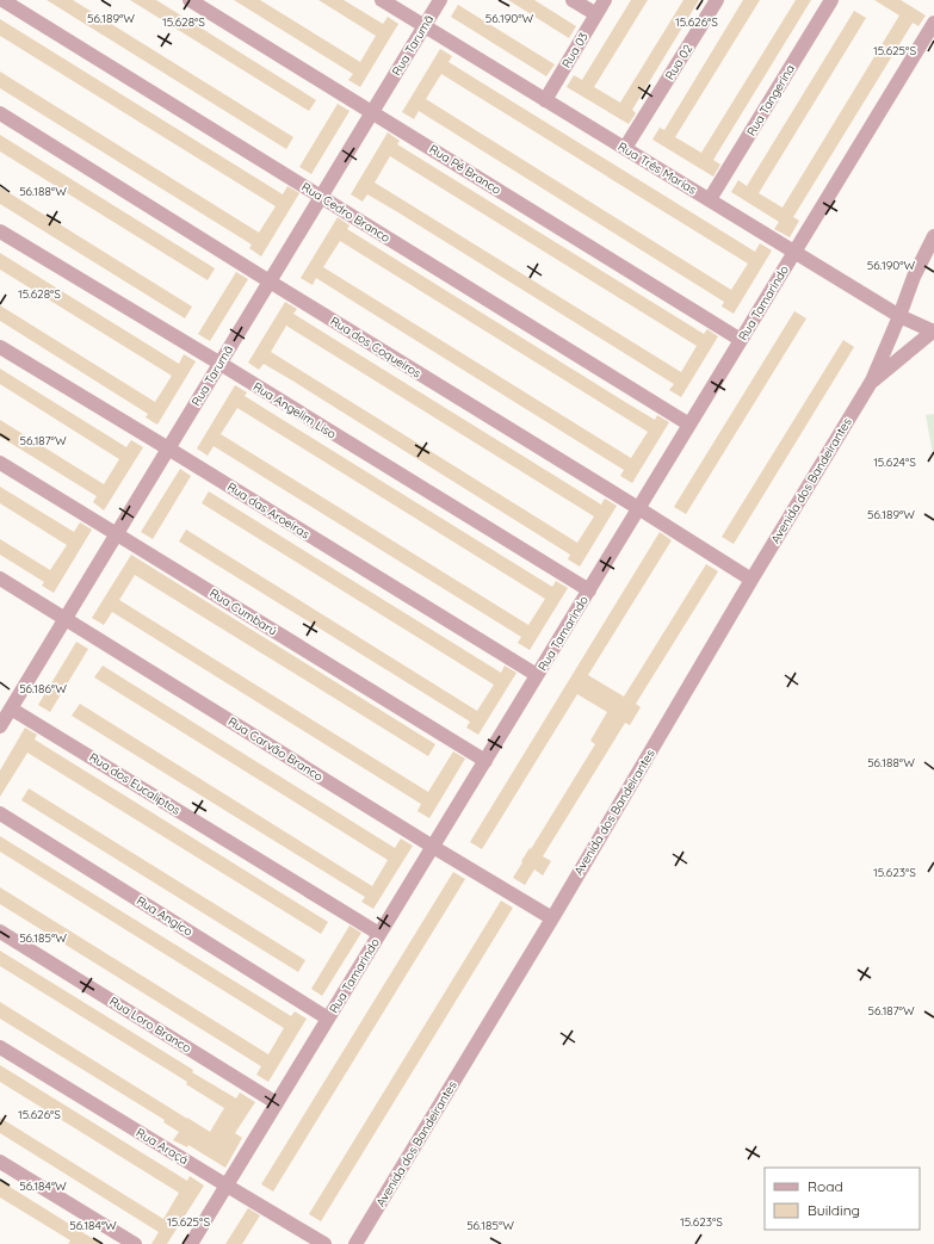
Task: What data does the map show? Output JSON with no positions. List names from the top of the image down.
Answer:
{
  "streets": {
    "street": [
      "Rua Tarumã",
      "Rua 03",
      "Rua 02",
      "Rua Tangerina",
      "Rua Três Marias",
      "Rua Pé Branco",
      "Rua Cedro Branco",
      "Rua Tamarindo",
      "Rua dos Coqueiros",
      "Rua Angelim Liso",
      "Avenida dos Bandeirantes",
      "Rua das Aroeiras",
      "Rua Cumbarú",
      "Rua Carvão Branco",
      "Rua dos Eucaliptos",
      "Rua Angico",
      "Rua Loro Branco",
      "Rua Araçá"
    ]
  },
  "crossings": [
    ["Rua Tarumã", "Rua Três Marias"],
    ["Rua Tarumã", "Rua Pé Branco"],
    ["Rua Tarumã", "Rua Cedro Branco"],
    ["Rua Tarumã", "Rua dos Coqueiros"],
    ["Rua Tarumã", "Rua Angelim Liso"],
    ["Rua Tarumã", "Rua das Aroeiras"],
    ["Rua Tarumã", "Rua Cumbarú"],
    ["Rua Tarumã", "Rua Carvão Branco"],
    ["Rua Tarumã", "Rua dos Eucaliptos"],
    ["Rua 03", "Rua Três Marias"],
    ["Rua 02", "Rua Três Marias"],
    ["Rua Tangerina", "Rua Três Marias"],
    ["Rua Três Marias", "Rua Tamarindo"],
    ["Rua Três Marias", "Avenida dos Bandeirantes"],
    ["Rua Pé Branco", "Rua Tamarindo"],
    ["Rua Cedro Branco", "Rua Tamarindo"],
    ["Rua Tamarindo", "Rua dos Coqueiros"],
    ["Rua Tamarindo", "Rua Angelim Liso"],
    ["Rua Tamarindo", "Rua das Aroeiras"],
    ["Rua Tamarindo", "Rua Cumbarú"],
    ["Rua Tamarindo", "Rua Carvão Branco"],
    ["Rua Tamarindo", "Rua dos Eucaliptos"],
    ["Rua Tamarindo", "Rua Angico"],
    ["Rua Tamarindo", "Rua Loro Branco"],
    ["Rua Tamarindo", "Rua Araçá"],
    ["Rua dos Coqueiros", "Avenida dos Bandeirantes"],
    ["Avenida dos Bandeirantes", "Rua Carvão Branco"]
  ],
  "legend": ["Road", "Building"],
  "coordinates": [
    "56.189°W",
    "56.190°W",
    "15.628°S",
    "15.626°S",
    "15.625°S",
    "56.188°W",
    "56.187°W",
    "15.624°S",
    "56.186°W",
    "15.623°S",
    "56.185°W",
    "56.184°W"
  ]
}
